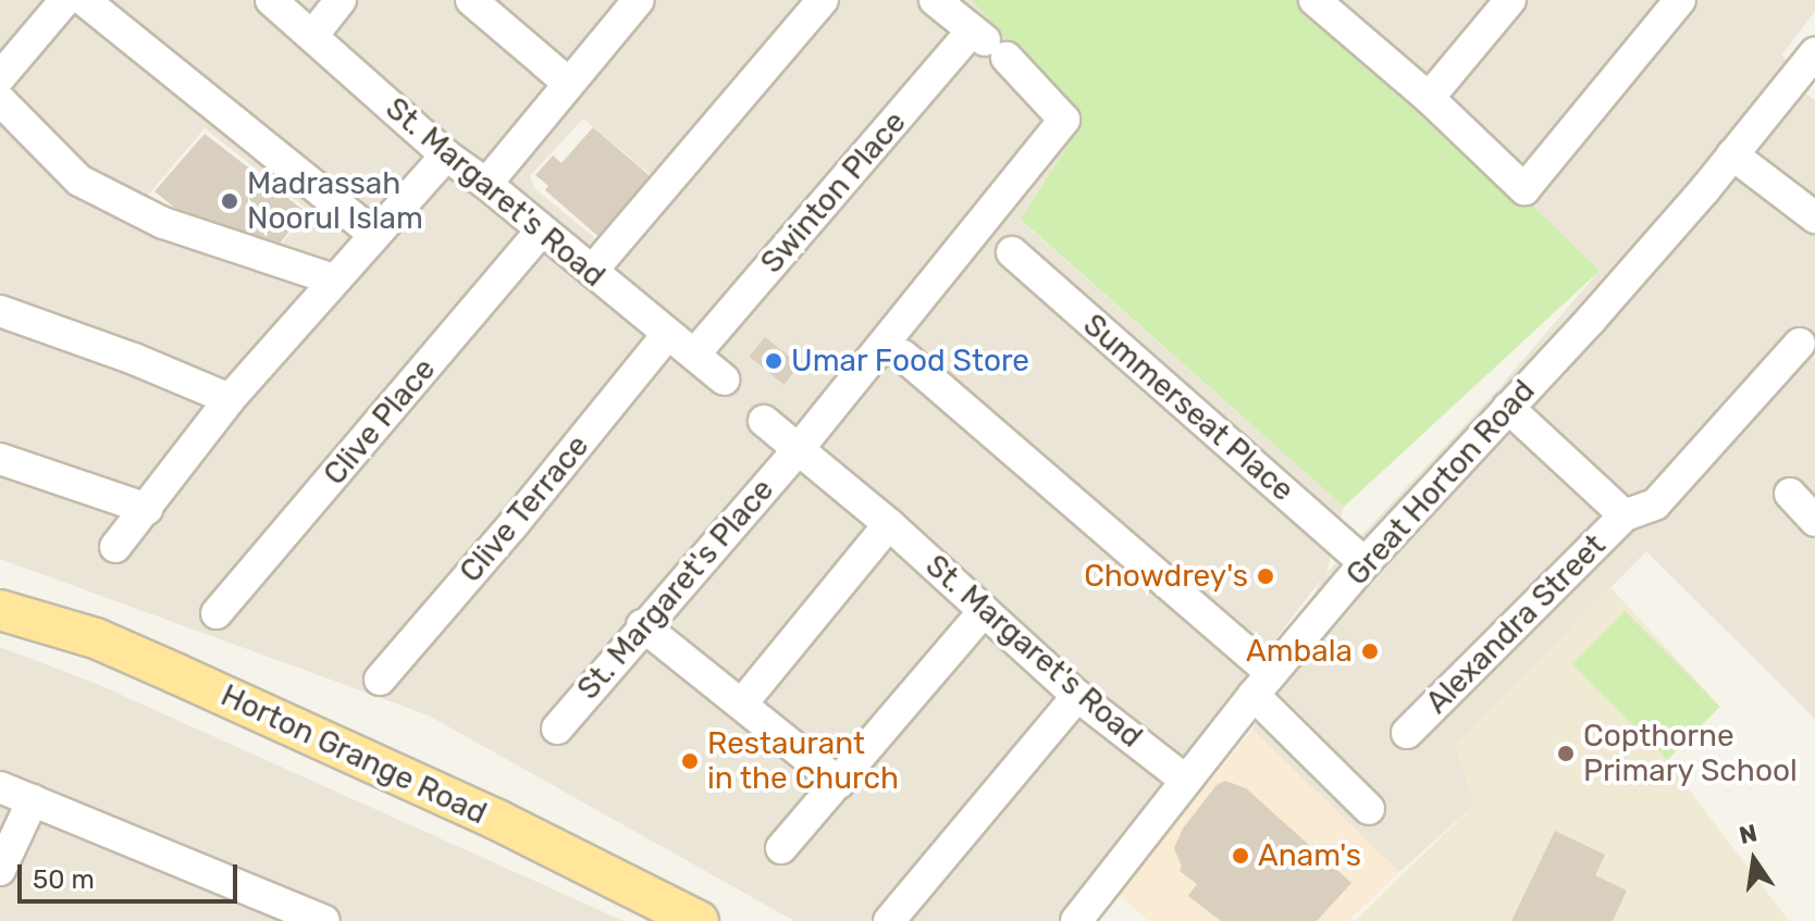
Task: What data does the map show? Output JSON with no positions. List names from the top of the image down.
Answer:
{
  "streets": {
    "main road": ["Horton Grange Road"],
    "street": [
      "St. Margaret's Road",
      "Swinton Place",
      "Summerseat Place",
      "Clive Place",
      "Great Horton Road",
      "Clive Terrace",
      "St. Margaret's Place",
      "Alexandra Street"
    ]
  },
  "crossings": [
    ["St. Margaret's Road", "Swinton Place"],
    ["St. Margaret's Road", "Clive Place"],
    ["St. Margaret's Road", "Great Horton Road"],
    ["St. Margaret's Road", "Clive Terrace"],
    ["St. Margaret's Road", "St. Margaret's Place"],
    ["Swinton Place", "St. Margaret's Place"],
    ["Summerseat Place", "Great Horton Road"],
    ["Great Horton Road", "Alexandra Street"]
  ],
  "places": [
    "Madrassah Noorul Islam",
    "Umar Food Store",
    "Chowdrey's",
    "Ambala",
    "Copthorne Primary School",
    "Restaurant in the Church",
    "Anam's"
  ],
  "scale_bar": "50 m",
  "north": "top"
}
